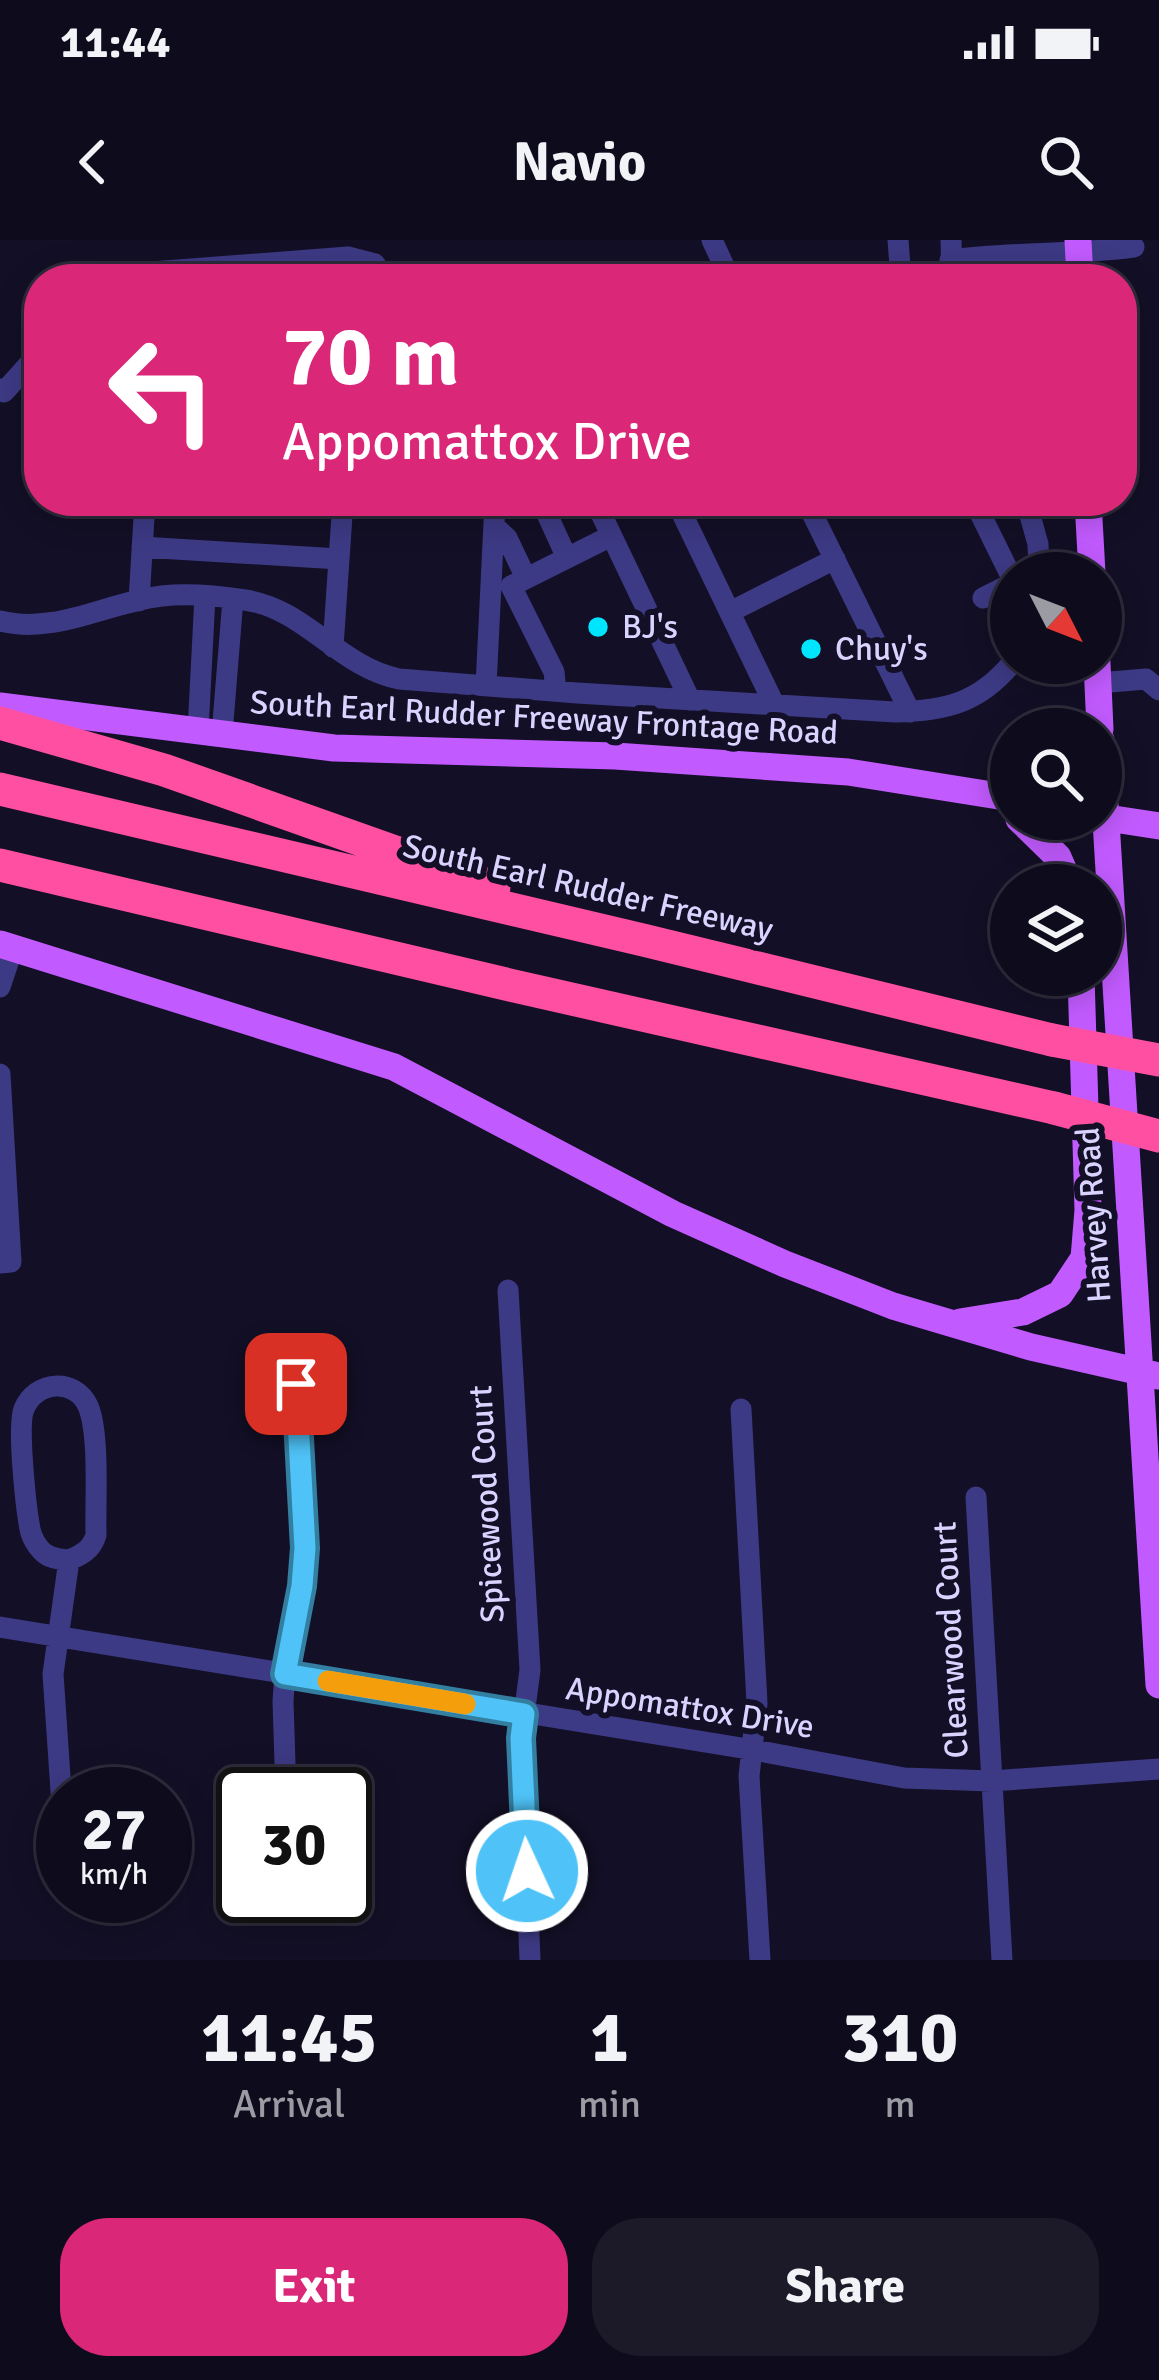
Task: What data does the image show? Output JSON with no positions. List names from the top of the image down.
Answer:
{
  "streets": {
    "highway": ["South Earl Rudder Freeway"],
    "main road": ["South Earl Rudder Freeway Frontage Road", "Harvey Road"],
    "street": ["Spicewood Court", "Clearwood Court", "Appomattox Drive"]
  },
  "crossings": [
    ["Spicewood Court", "Appomattox Drive"],
    ["Clearwood Court", "Appomattox Drive"]
  ],
  "places": ["BJ's", "Chuy's"],
  "north": "bottom right",
  "page": {
    "status": "11:44",
    "header": "Navio",
    "turn": ["70 m", "Appomattox Drive"],
    "speed": "27 km/h",
    "limit": "30",
    "eta": [
      "11:45",
      "Arrival",
      "1",
      "min",
      "310",
      "m"
    ],
    "buttons": ["Exit", "Share"]
  }
}
